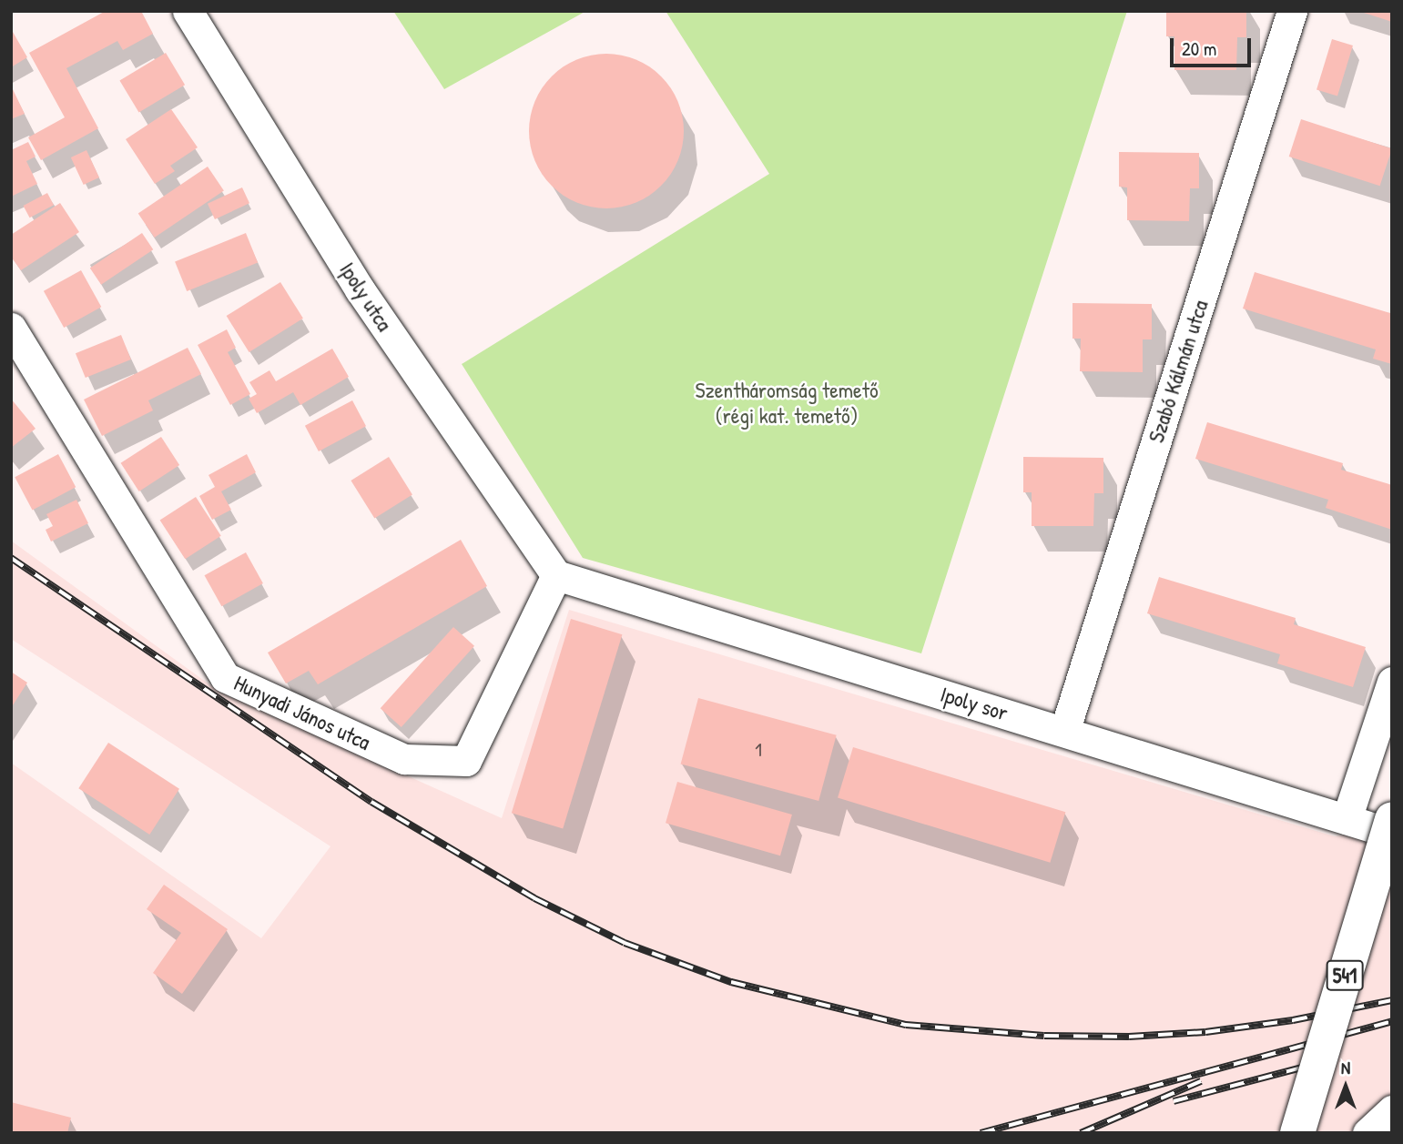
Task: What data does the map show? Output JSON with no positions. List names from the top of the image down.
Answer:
{
  "streets": {
    "main road": ["541"],
    "street": [
      "Ipoly utca",
      "Szabó Kálmán utca",
      "Ipoly sor",
      "Hunyadi János utca"
    ]
  },
  "crossings": [
    ["Ipoly utca", "Ipoly sor"],
    ["Ipoly utca", "Hunyadi János utca"],
    ["Szabó Kálmán utca", "Ipoly sor"],
    ["Ipoly sor", "Hunyadi János utca"]
  ],
  "parks": ["Szentháromság temető (régi kat. temető)"],
  "house_numbers": ["1"],
  "scale_bar": "20 m",
  "north": "top"
}
